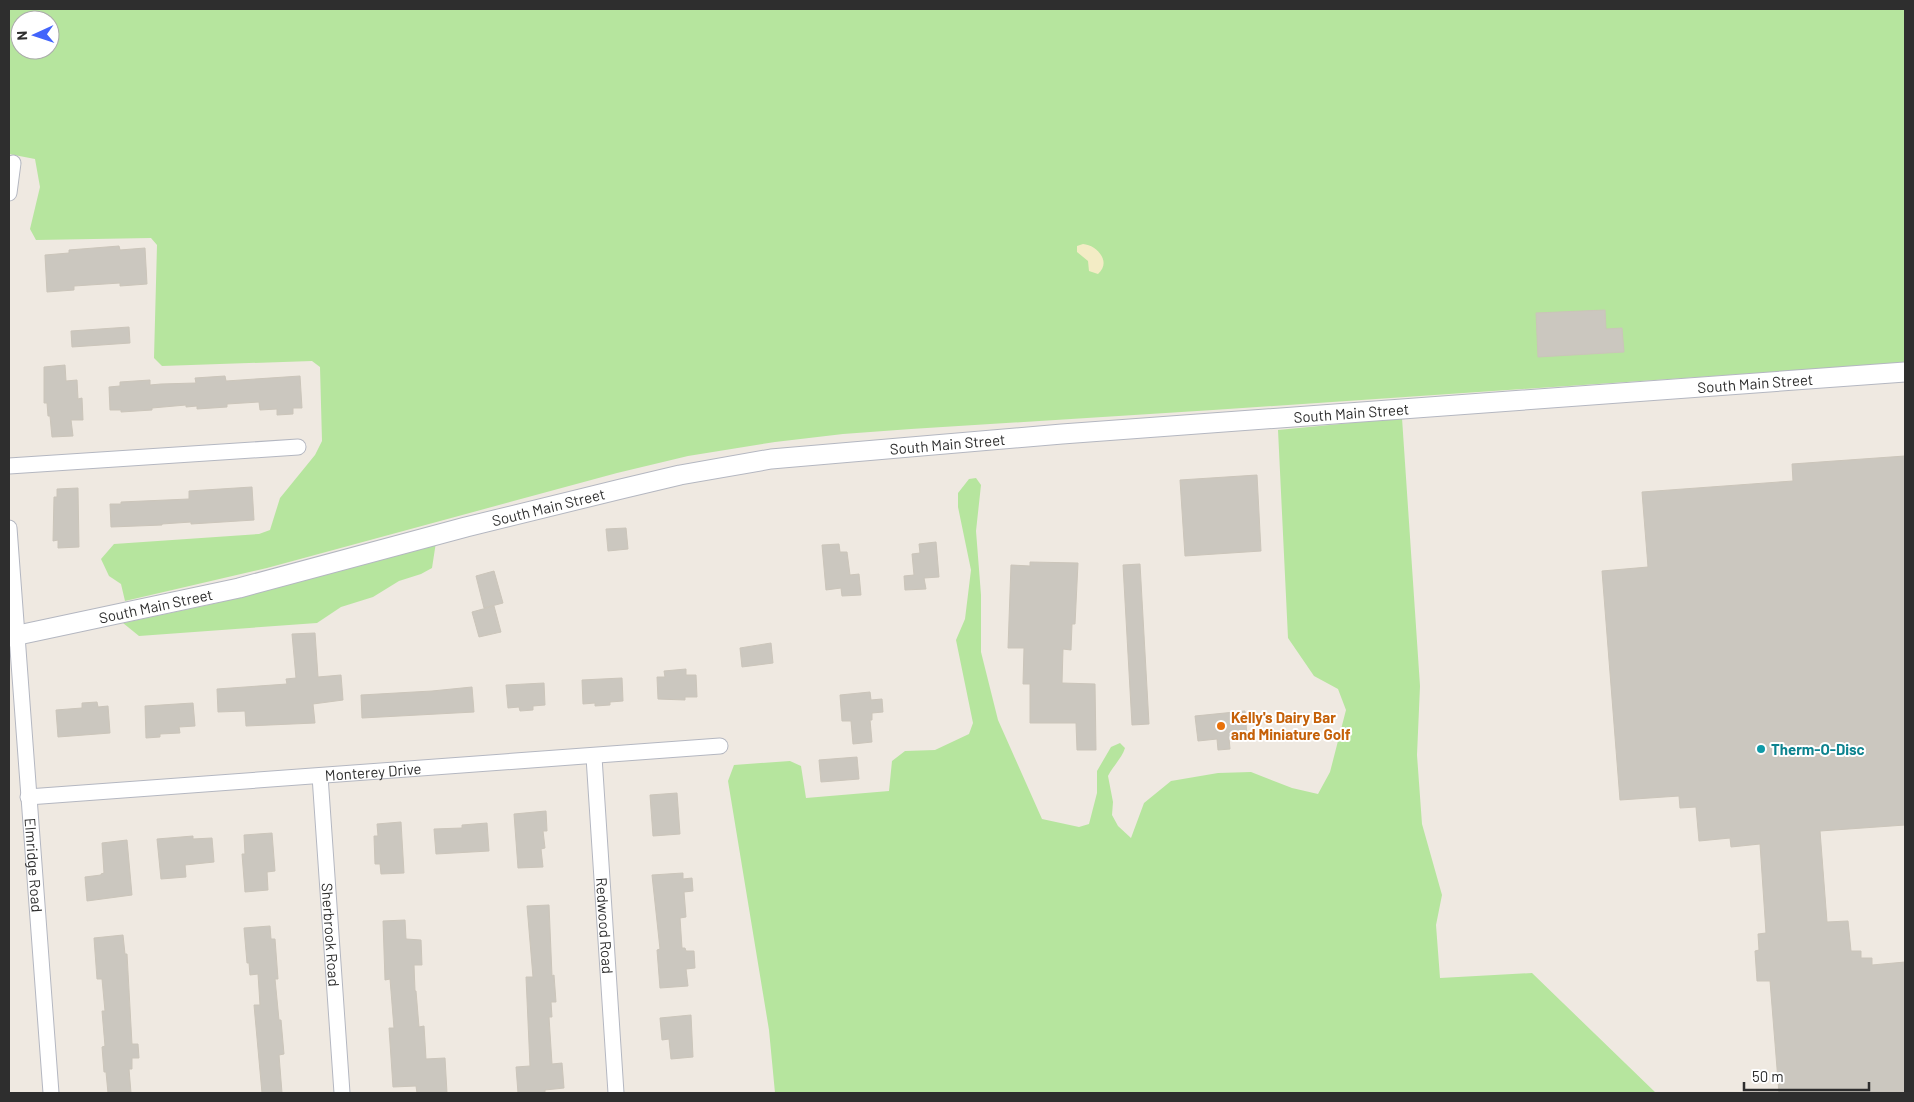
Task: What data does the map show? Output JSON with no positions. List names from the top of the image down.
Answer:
{
  "streets": {
    "street": [
      "South Main Street",
      "Monterey Drive",
      "Elmridge Road",
      "Redwood Road",
      "Sherbrook Road"
    ]
  },
  "crossings": [
    ["South Main Street", "Elmridge Road"],
    ["Monterey Drive", "Elmridge Road"],
    ["Monterey Drive", "Redwood Road"],
    ["Monterey Drive", "Sherbrook Road"]
  ],
  "places": ["Kelly's Dairy Bar and Miniature Golf", "Therm-O-Disc"],
  "scale_bar": "50 m",
  "north": "left"
}
